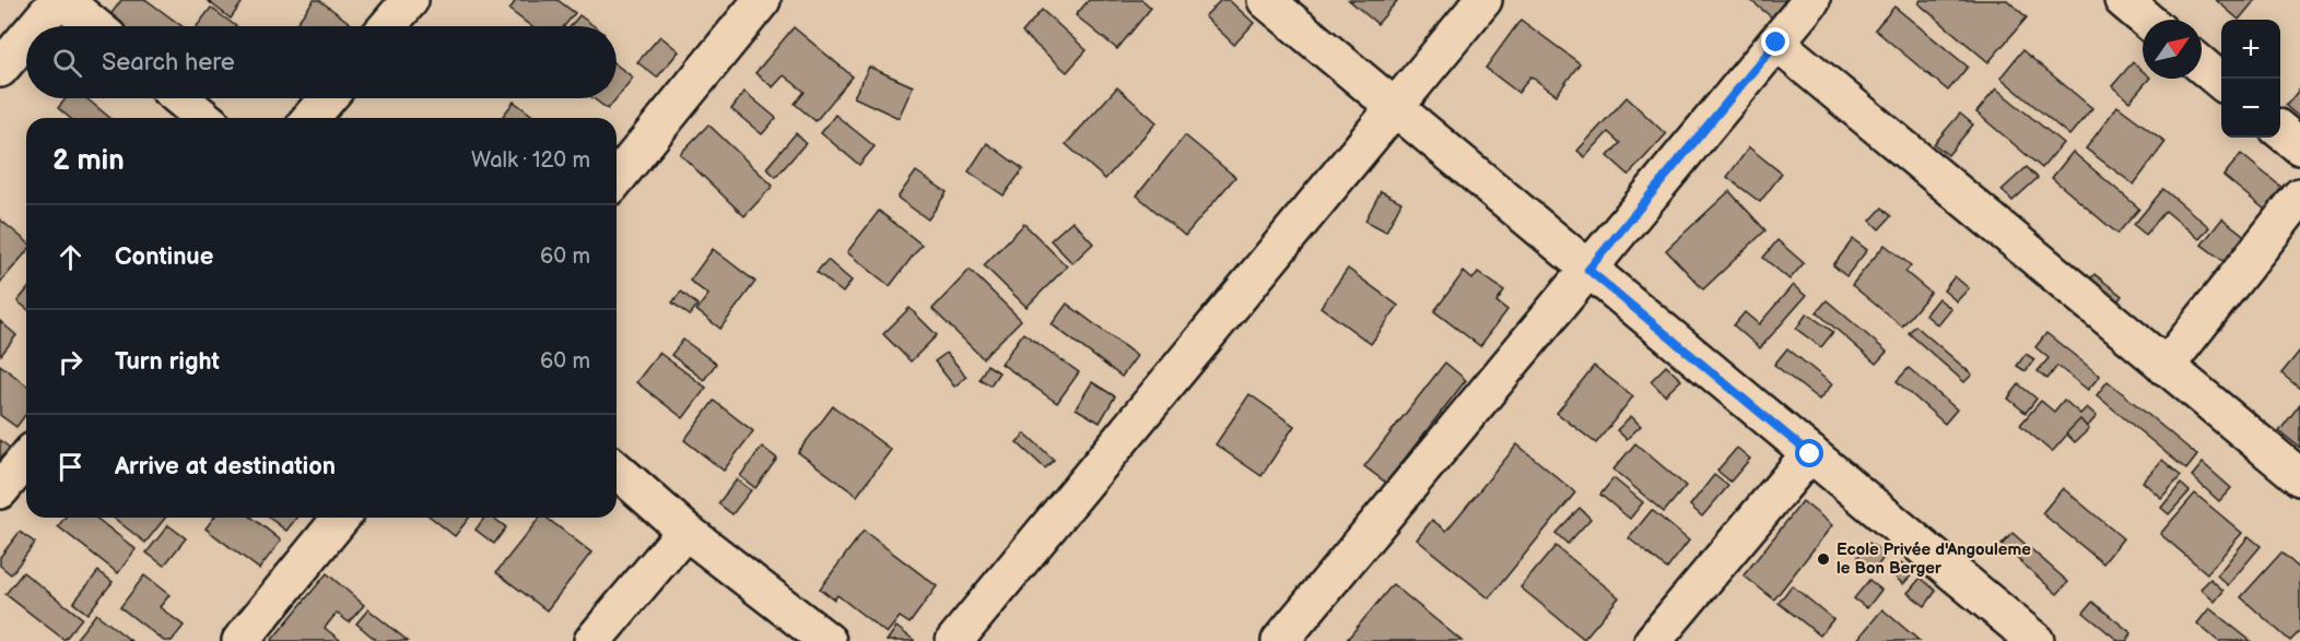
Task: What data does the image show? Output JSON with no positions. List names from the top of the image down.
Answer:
{
  "places": ["Ecole Privée d'Angouleme le Bon Berger"],
  "north": "top right",
  "page": {
    "map_buttons": ["+", "−"],
    "search": "Search here",
    "heading": ["2 min", "Walk · 120 m"],
    "list": [
      ["Continue", "60 m"],
      ["Turn right", "60 m"],
      "Arrive at destination"
    ]
  }
}
